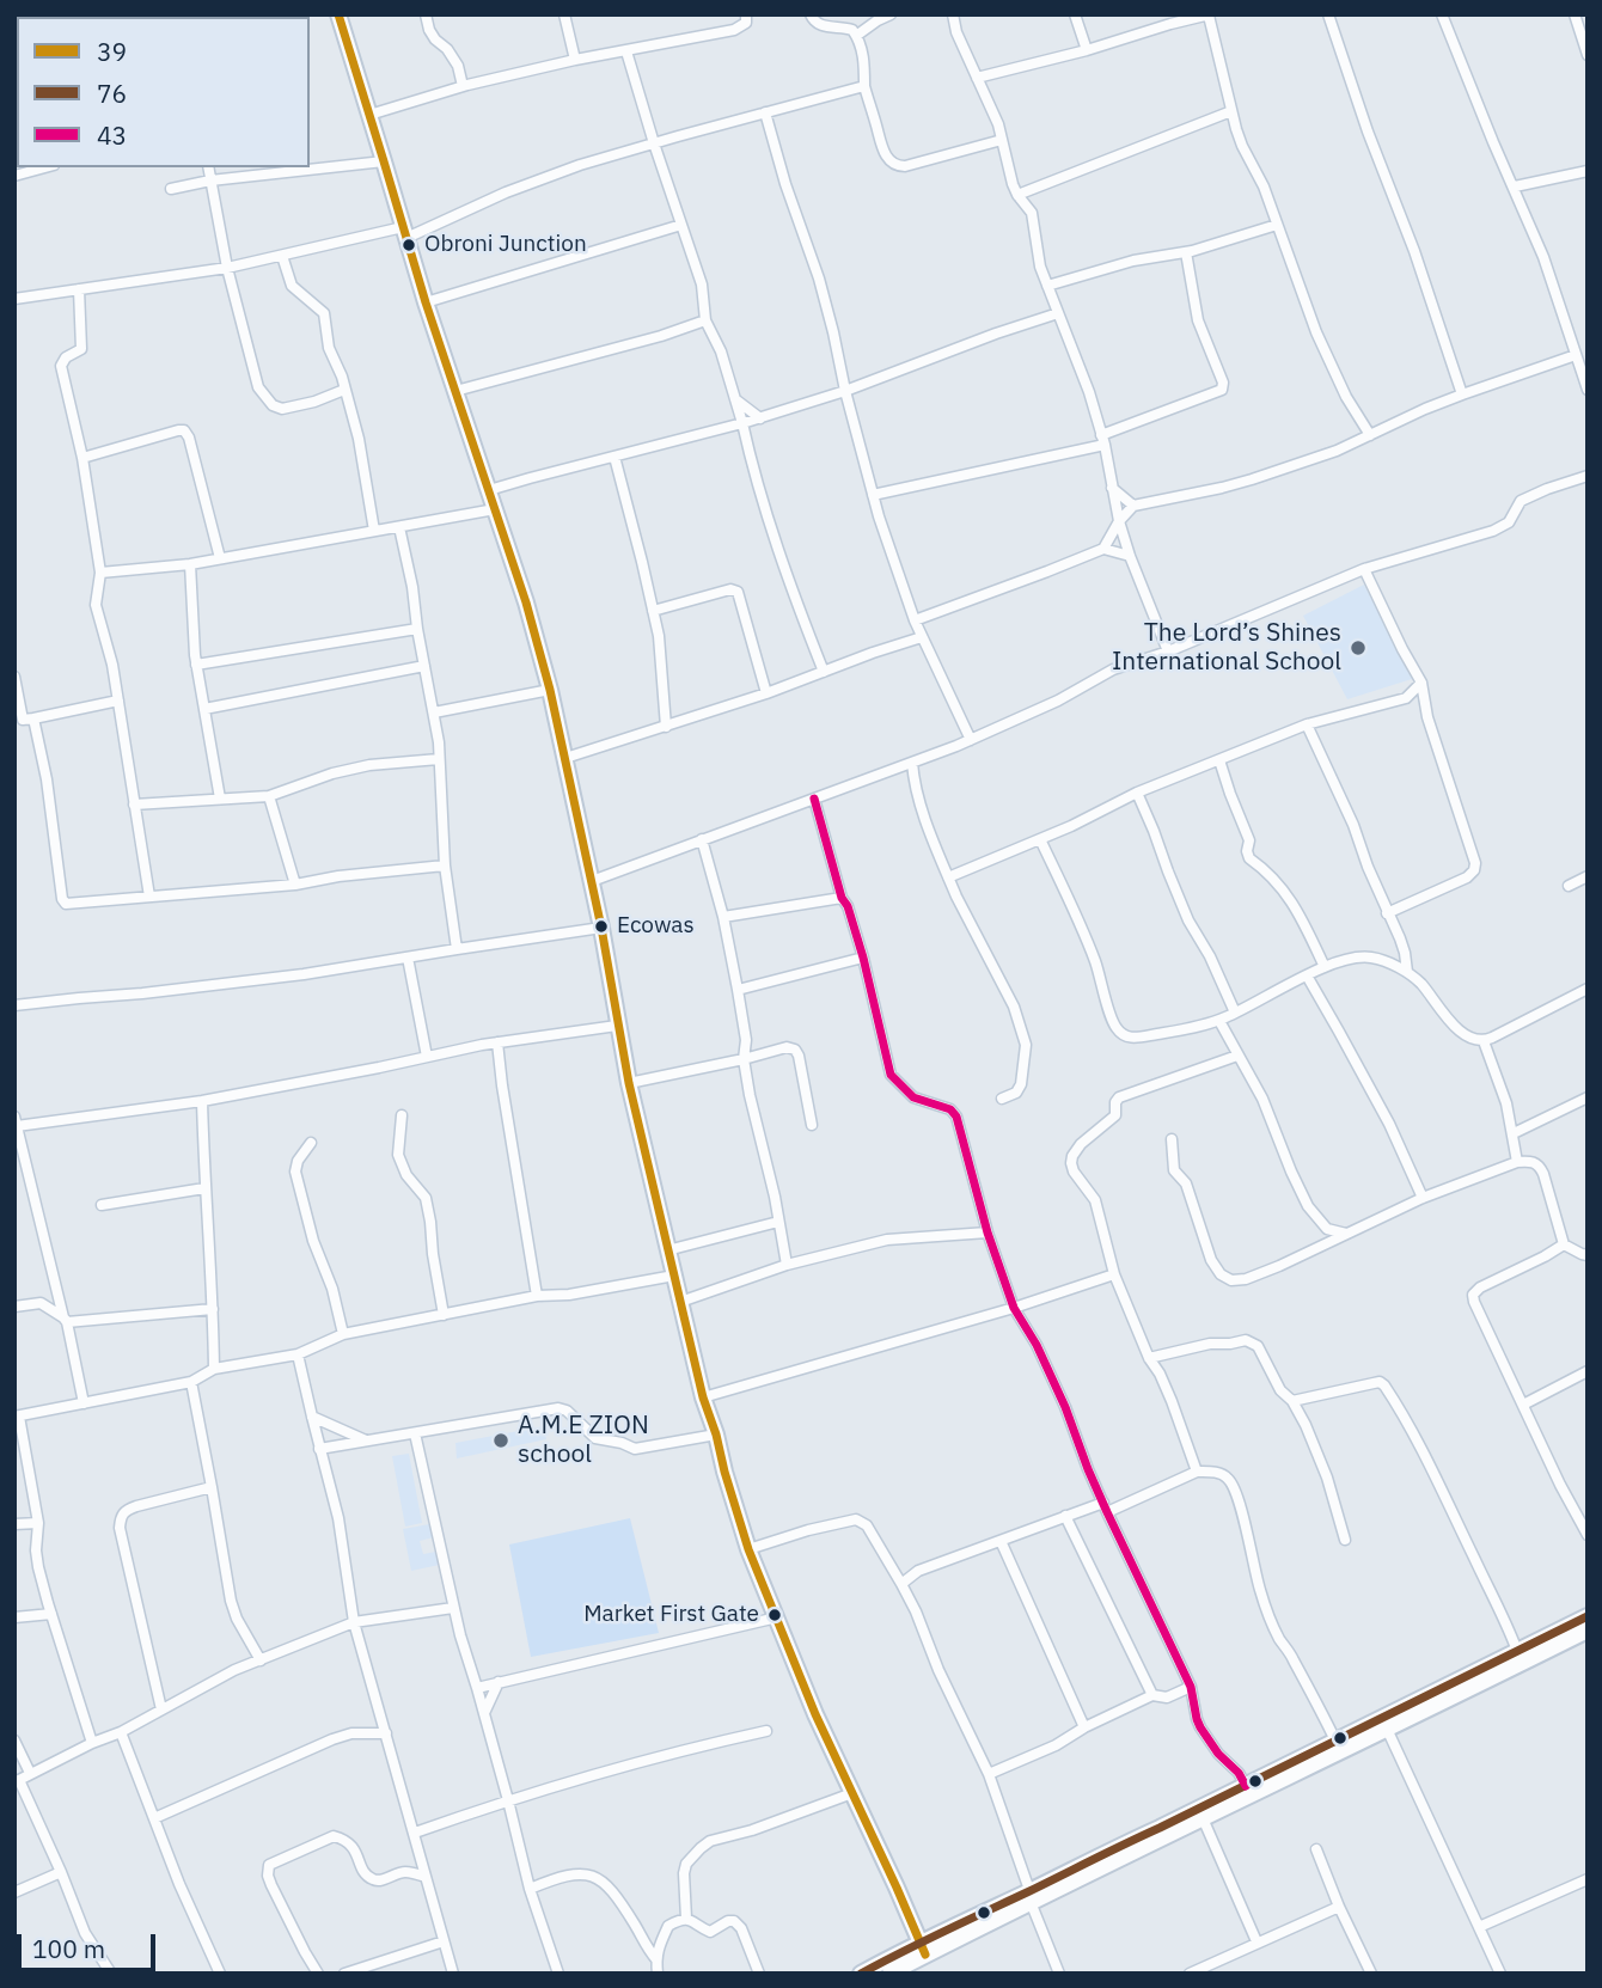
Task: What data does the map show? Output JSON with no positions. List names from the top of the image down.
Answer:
{
  "places": [
    "Obroni Junction",
    "The Lord’s Shines International School",
    "Ecowas",
    "A.M.E ZION school",
    "Market First Gate"
  ],
  "lines": ["transit line 39", "transit line 43", "transit line 76"],
  "legend": ["39", "76", "43"],
  "scale_bar": "100 m"
}
